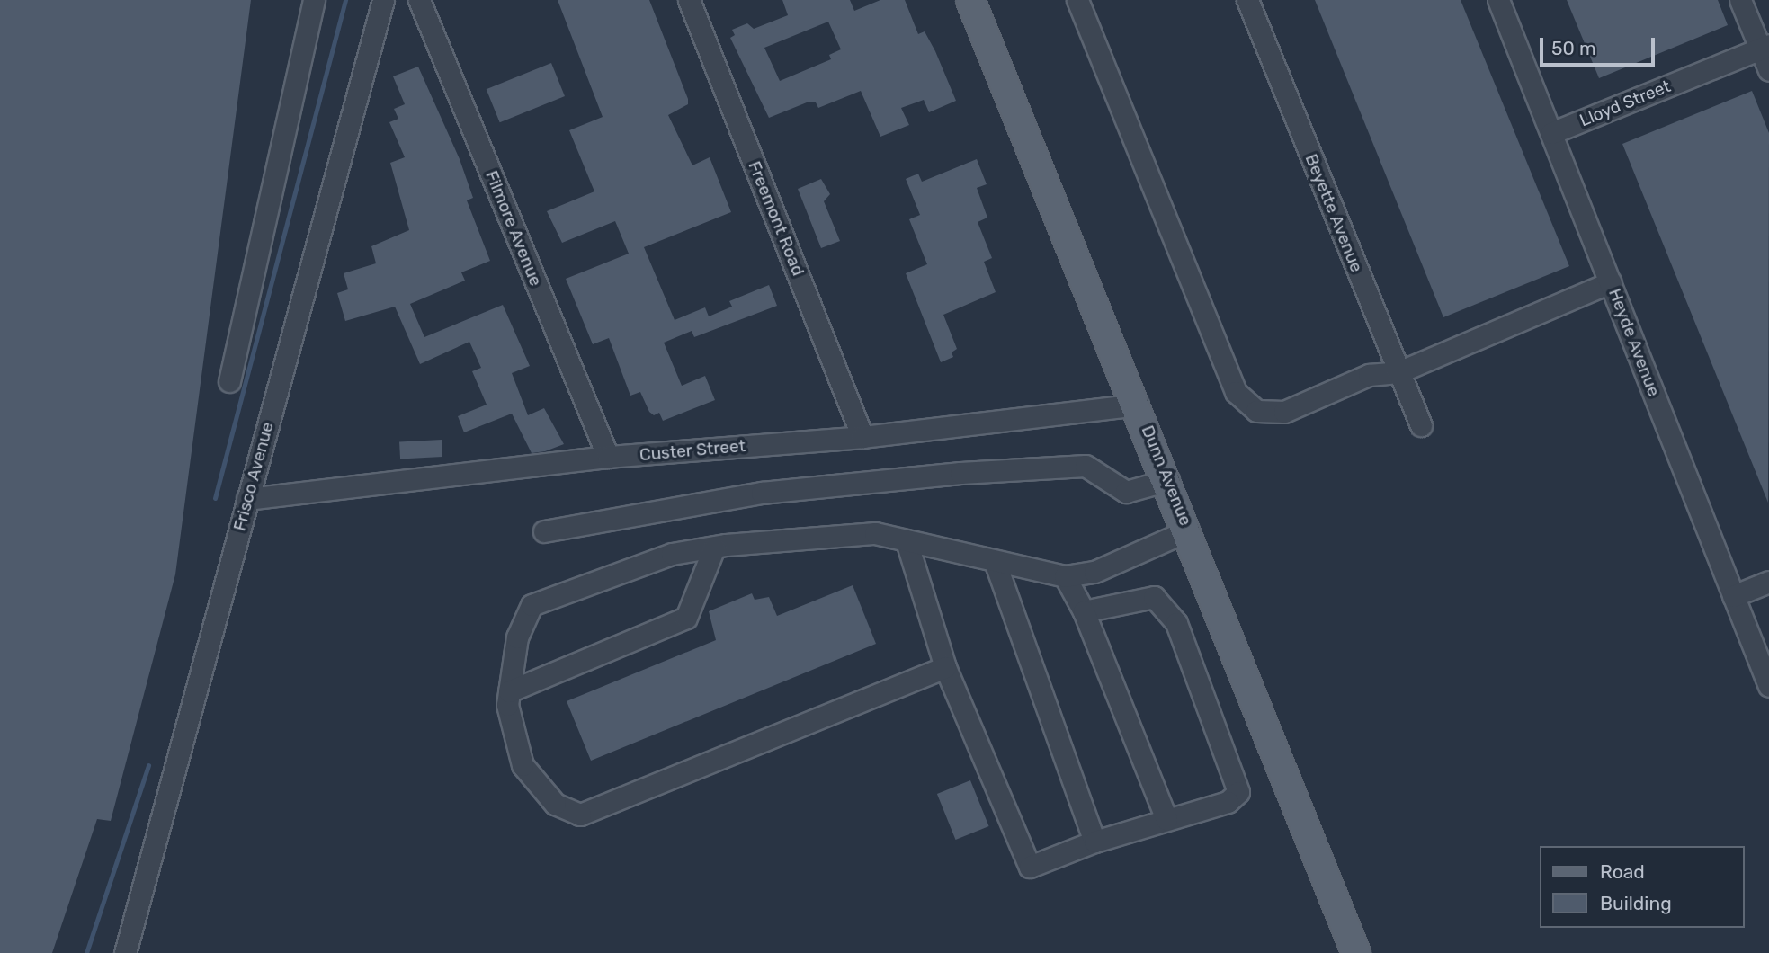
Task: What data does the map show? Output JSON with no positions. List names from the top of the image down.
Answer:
{
  "streets": {
    "main road": ["Dunn Avenue"],
    "street": [
      "Lloyd Street",
      "Beyette Avenue",
      "Freemont Road",
      "Filmore Avenue",
      "Heyde Avenue",
      "Custer Street",
      "Frisco Avenue"
    ]
  },
  "crossings": [
    ["Lloyd Street", "Heyde Avenue"],
    ["Freemont Road", "Custer Street"],
    ["Filmore Avenue", "Custer Street"],
    ["Custer Street", "Dunn Avenue"],
    ["Custer Street", "Frisco Avenue"]
  ],
  "legend": ["Road", "Building"],
  "scale_bar": "50 m"
}
